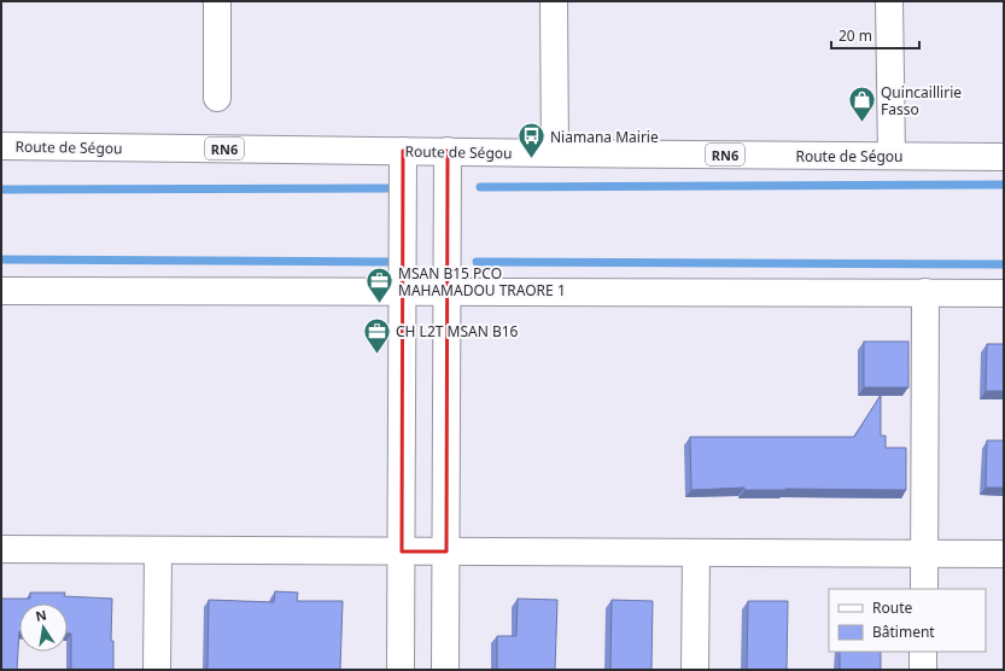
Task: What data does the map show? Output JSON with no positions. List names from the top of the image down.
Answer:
{
  "streets": {
    "main road": ["Route de Ségou", "RN6"]
  },
  "places": {
    "shop": ["Quincaillirie Fasso"],
    "bus stop": ["Niamana Mairie"],
    "office": ["MSAN B15 PCO MAHAMADOU TRAORE 1", "CH L2T MSAN B16"]
  },
  "legend": ["Route", "Bâtiment"],
  "scale_bar": "20 m",
  "north": "top"
}
